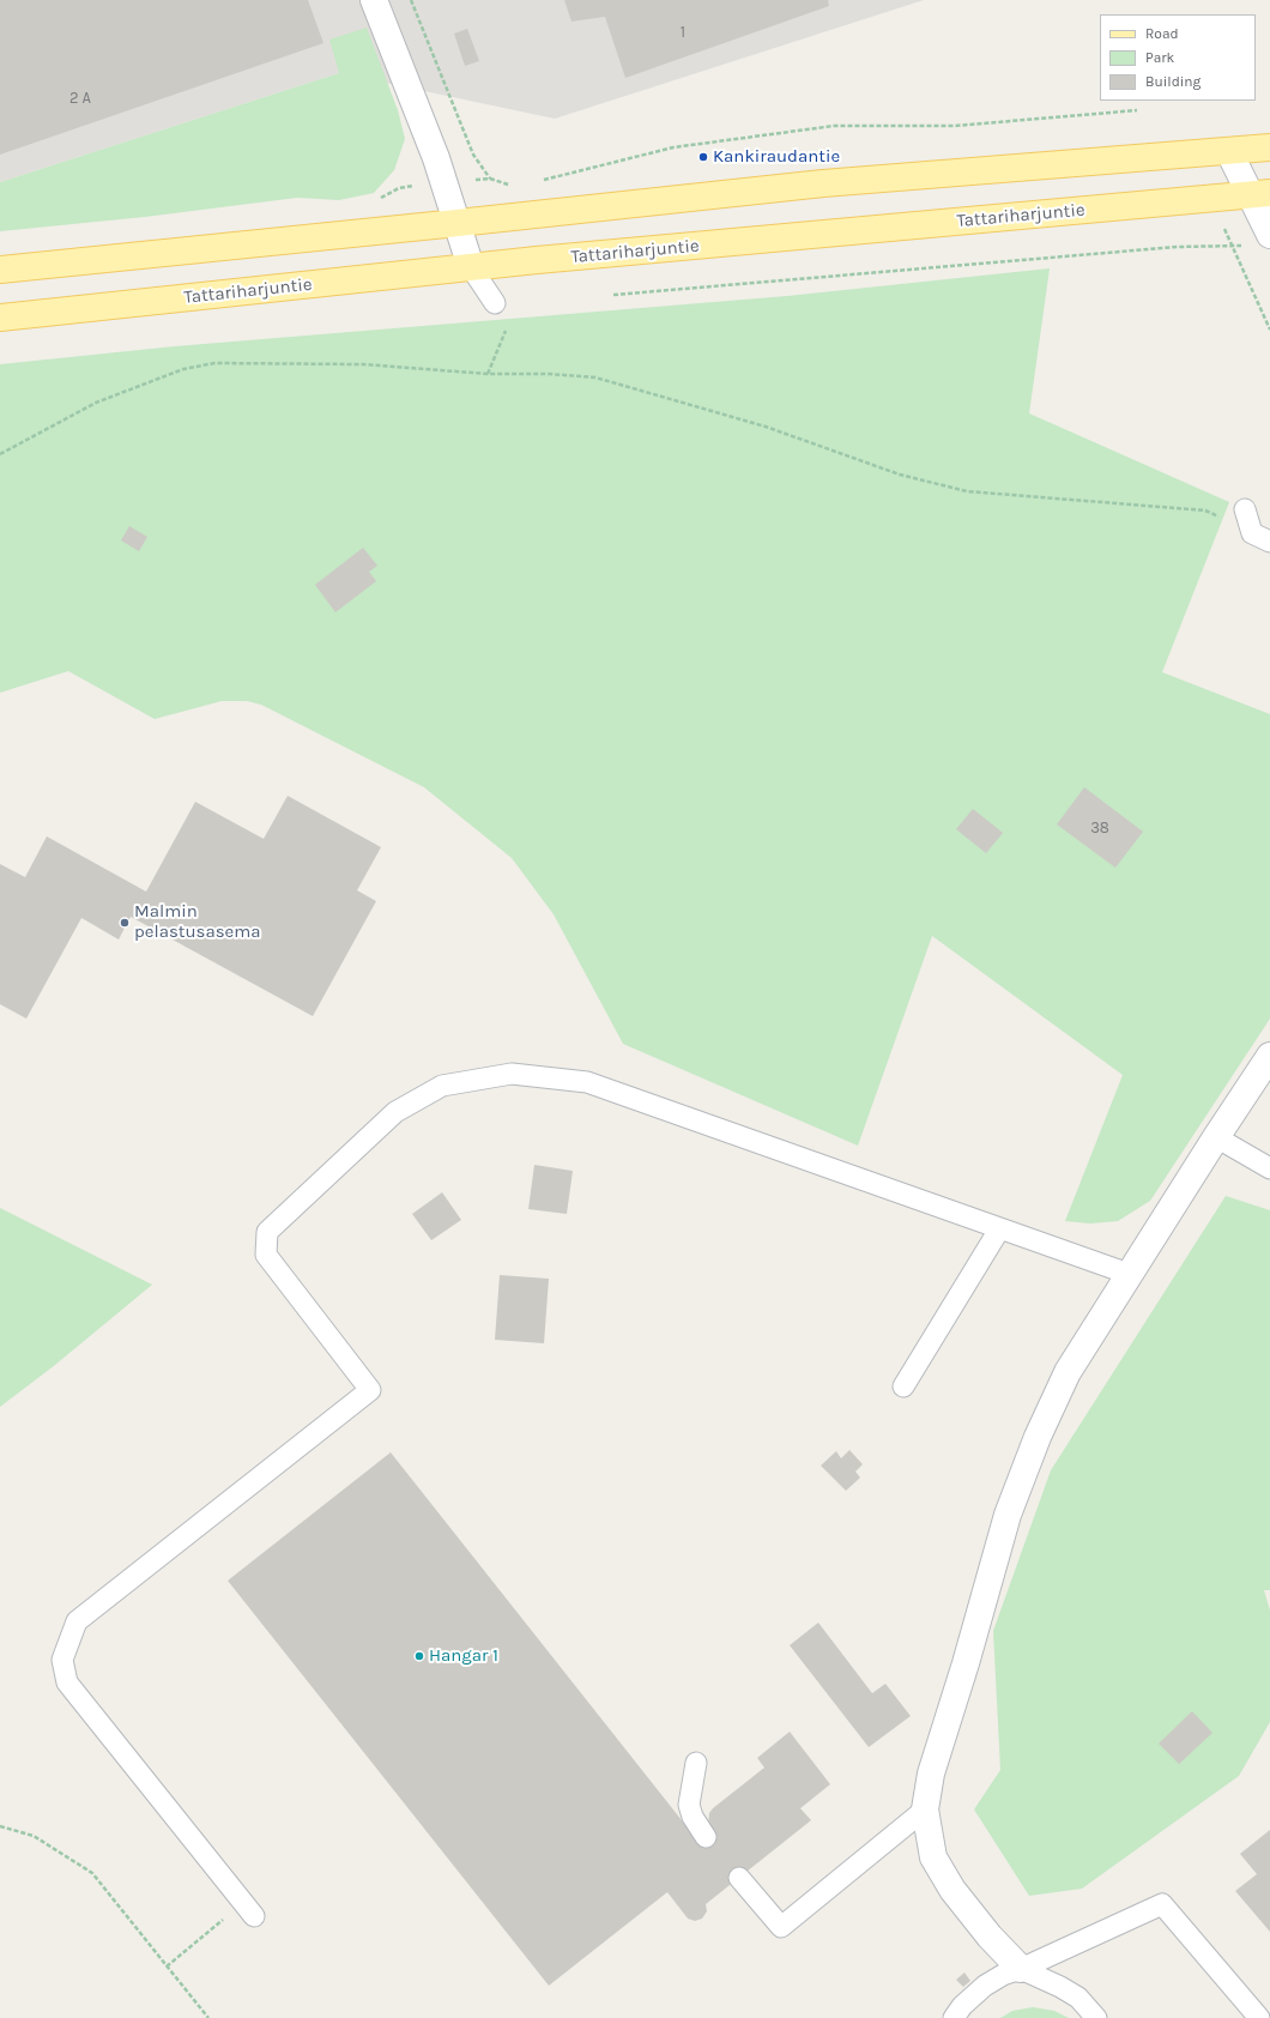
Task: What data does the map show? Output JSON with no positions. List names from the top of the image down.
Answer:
{
  "streets": {
    "main road": ["Tattariharjuntie"]
  },
  "places": ["Kankiraudantie", "Malmin pelastusasema", "Hangar 1"],
  "house_numbers": ["1", "2 A", "38"],
  "legend": ["Road", "Park", "Building"]
}
